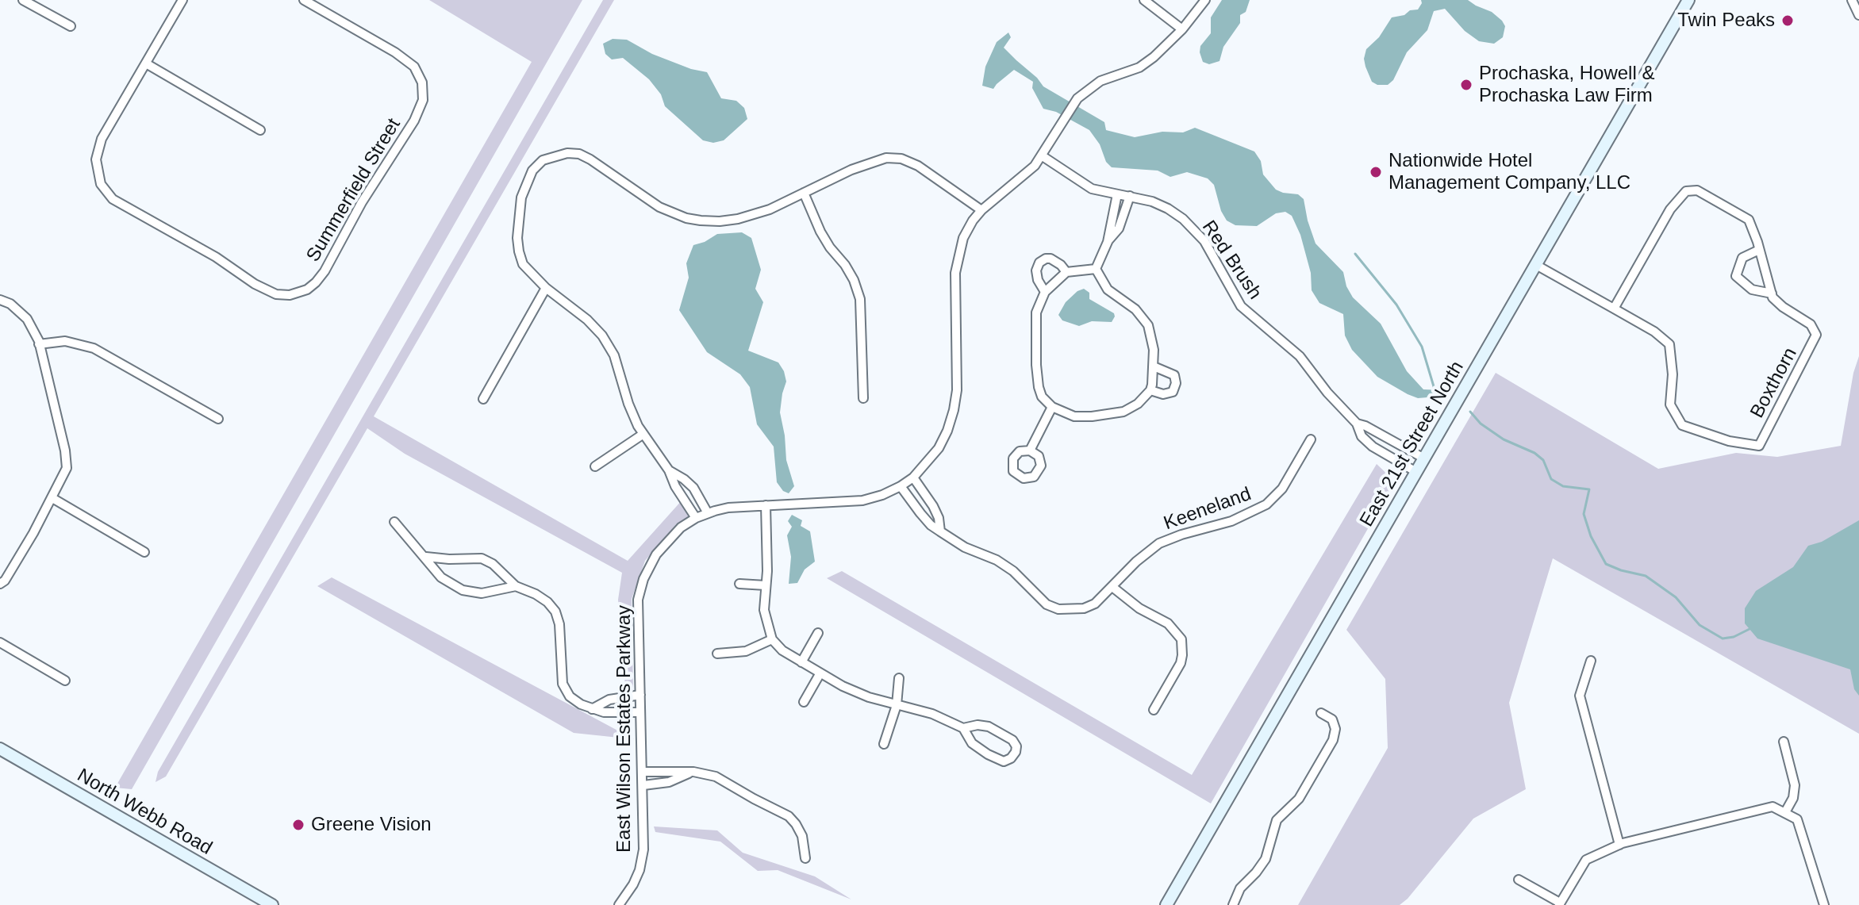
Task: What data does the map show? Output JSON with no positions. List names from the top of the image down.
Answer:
{
  "streets": {
    "main road": ["East 21st Street North", "North Webb Road"],
    "street": [
      "Summerfield Street",
      "Red Brush",
      "Boxthorn",
      "Keeneland",
      "East Wilson Estates Parkway"
    ]
  },
  "crossings": [
    ["Red Brush", "East 21st Street North"],
    ["Red Brush", "East Wilson Estates Parkway"],
    ["Keeneland", "East Wilson Estates Parkway"]
  ],
  "places": [
    "Twin Peaks",
    "Prochaska, Howell & Prochaska Law Firm",
    "Nationwide Hotel Management Company, LLC",
    "Greene Vision"
  ]
}
